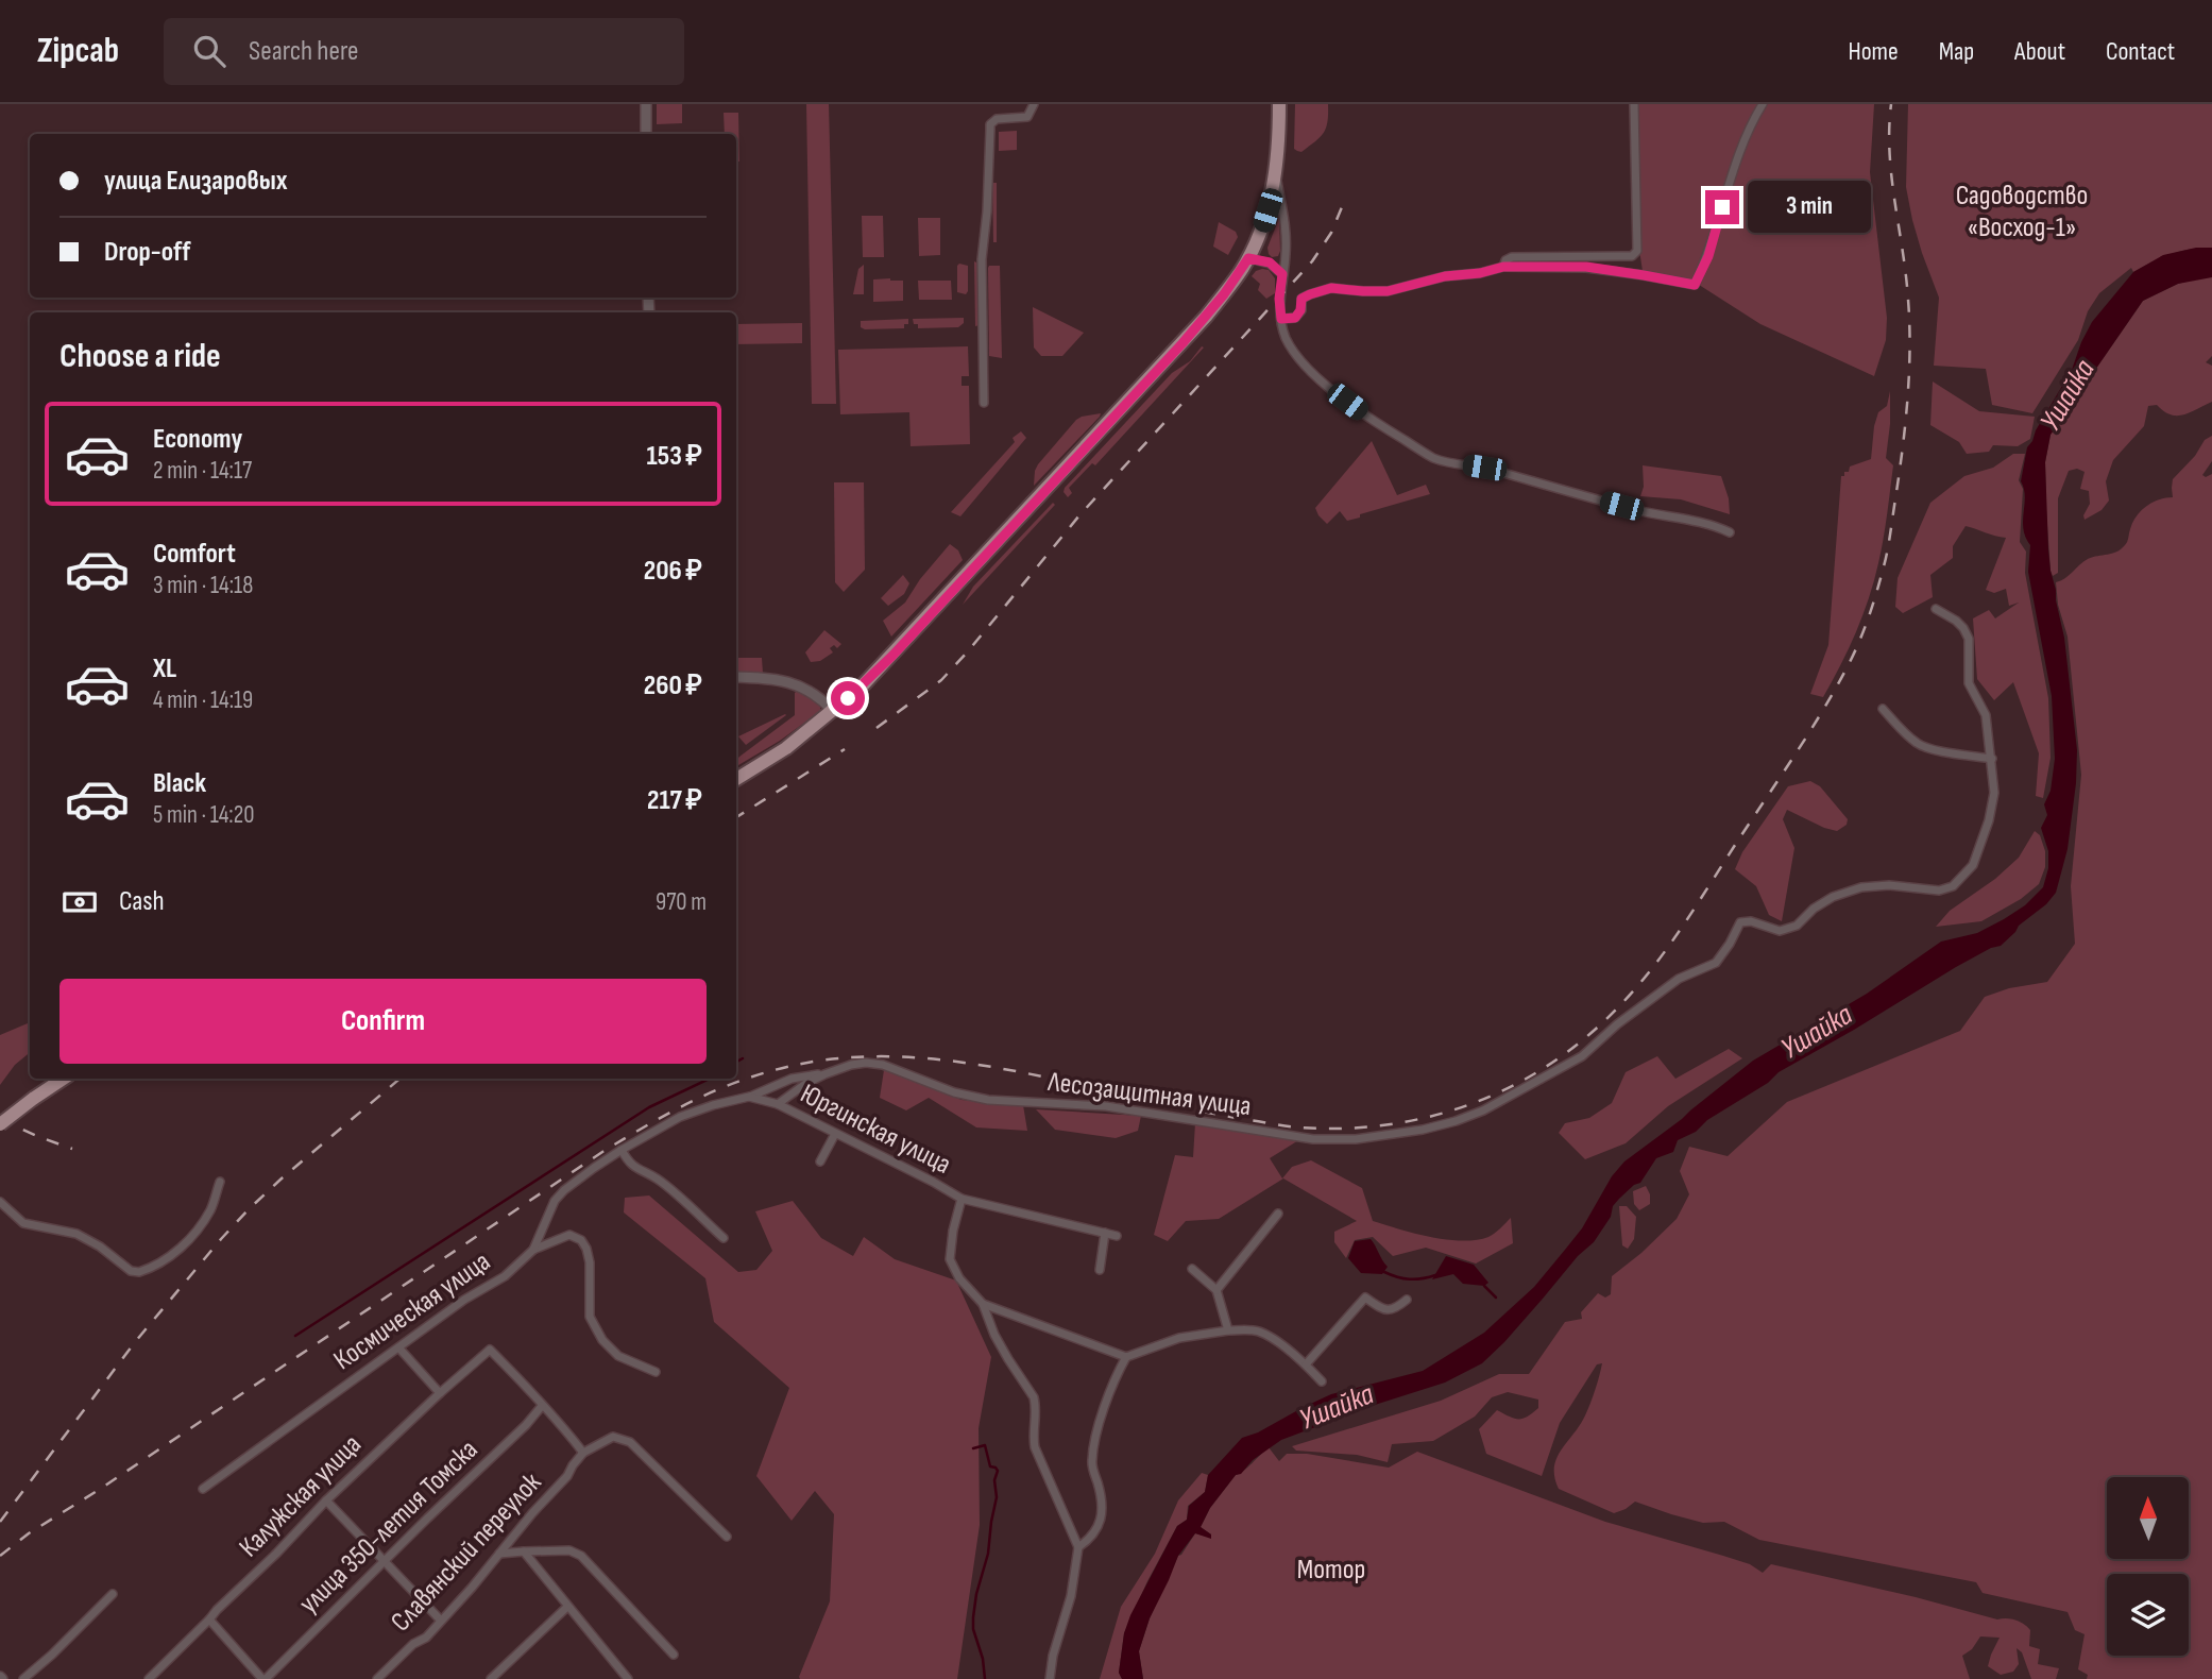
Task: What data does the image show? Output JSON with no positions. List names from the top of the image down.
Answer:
{
  "streets": {
    "street": [
      "Лесозащитная улица",
      "Юргинская улица",
      "Космическая улица",
      "Калужская улица",
      "улица 350-летия Томска",
      "Славянский переулок"
    ]
  },
  "crossings": [
    ["Лесозащитная улица", "Юргинская улица"],
    ["Юргинская улица", "Космическая улица"],
    ["Калужская улица", "улица 350-летия Томска"]
  ],
  "water": ["Ушайка"],
  "parks": ["Садоводство «Восход-1»", "Мотор"],
  "north": "top",
  "page": {
    "header": "Zipcab",
    "search": "Search here",
    "nav": [
      "Home",
      "Map",
      "About",
      "Contact"
    ],
    "banner": ["улица Елизаровых", "Drop-off"],
    "bubble": "3 min",
    "heading": "Choose a ride",
    "list": [
      {
        "name": "Economy",
        "note": "2 min · 14:17",
        "value": "153 ₽"
      },
      {
        "name": "Comfort",
        "note": "3 min · 14:18",
        "value": "206 ₽"
      },
      {
        "name": "XL",
        "note": "4 min · 14:19",
        "value": "260 ₽"
      },
      {
        "name": "Black",
        "note": "5 min · 14:20",
        "value": "217 ₽"
      }
    ],
    "pay": ["Cash", "970 m"],
    "buttons": "Confirm"
  }
}
